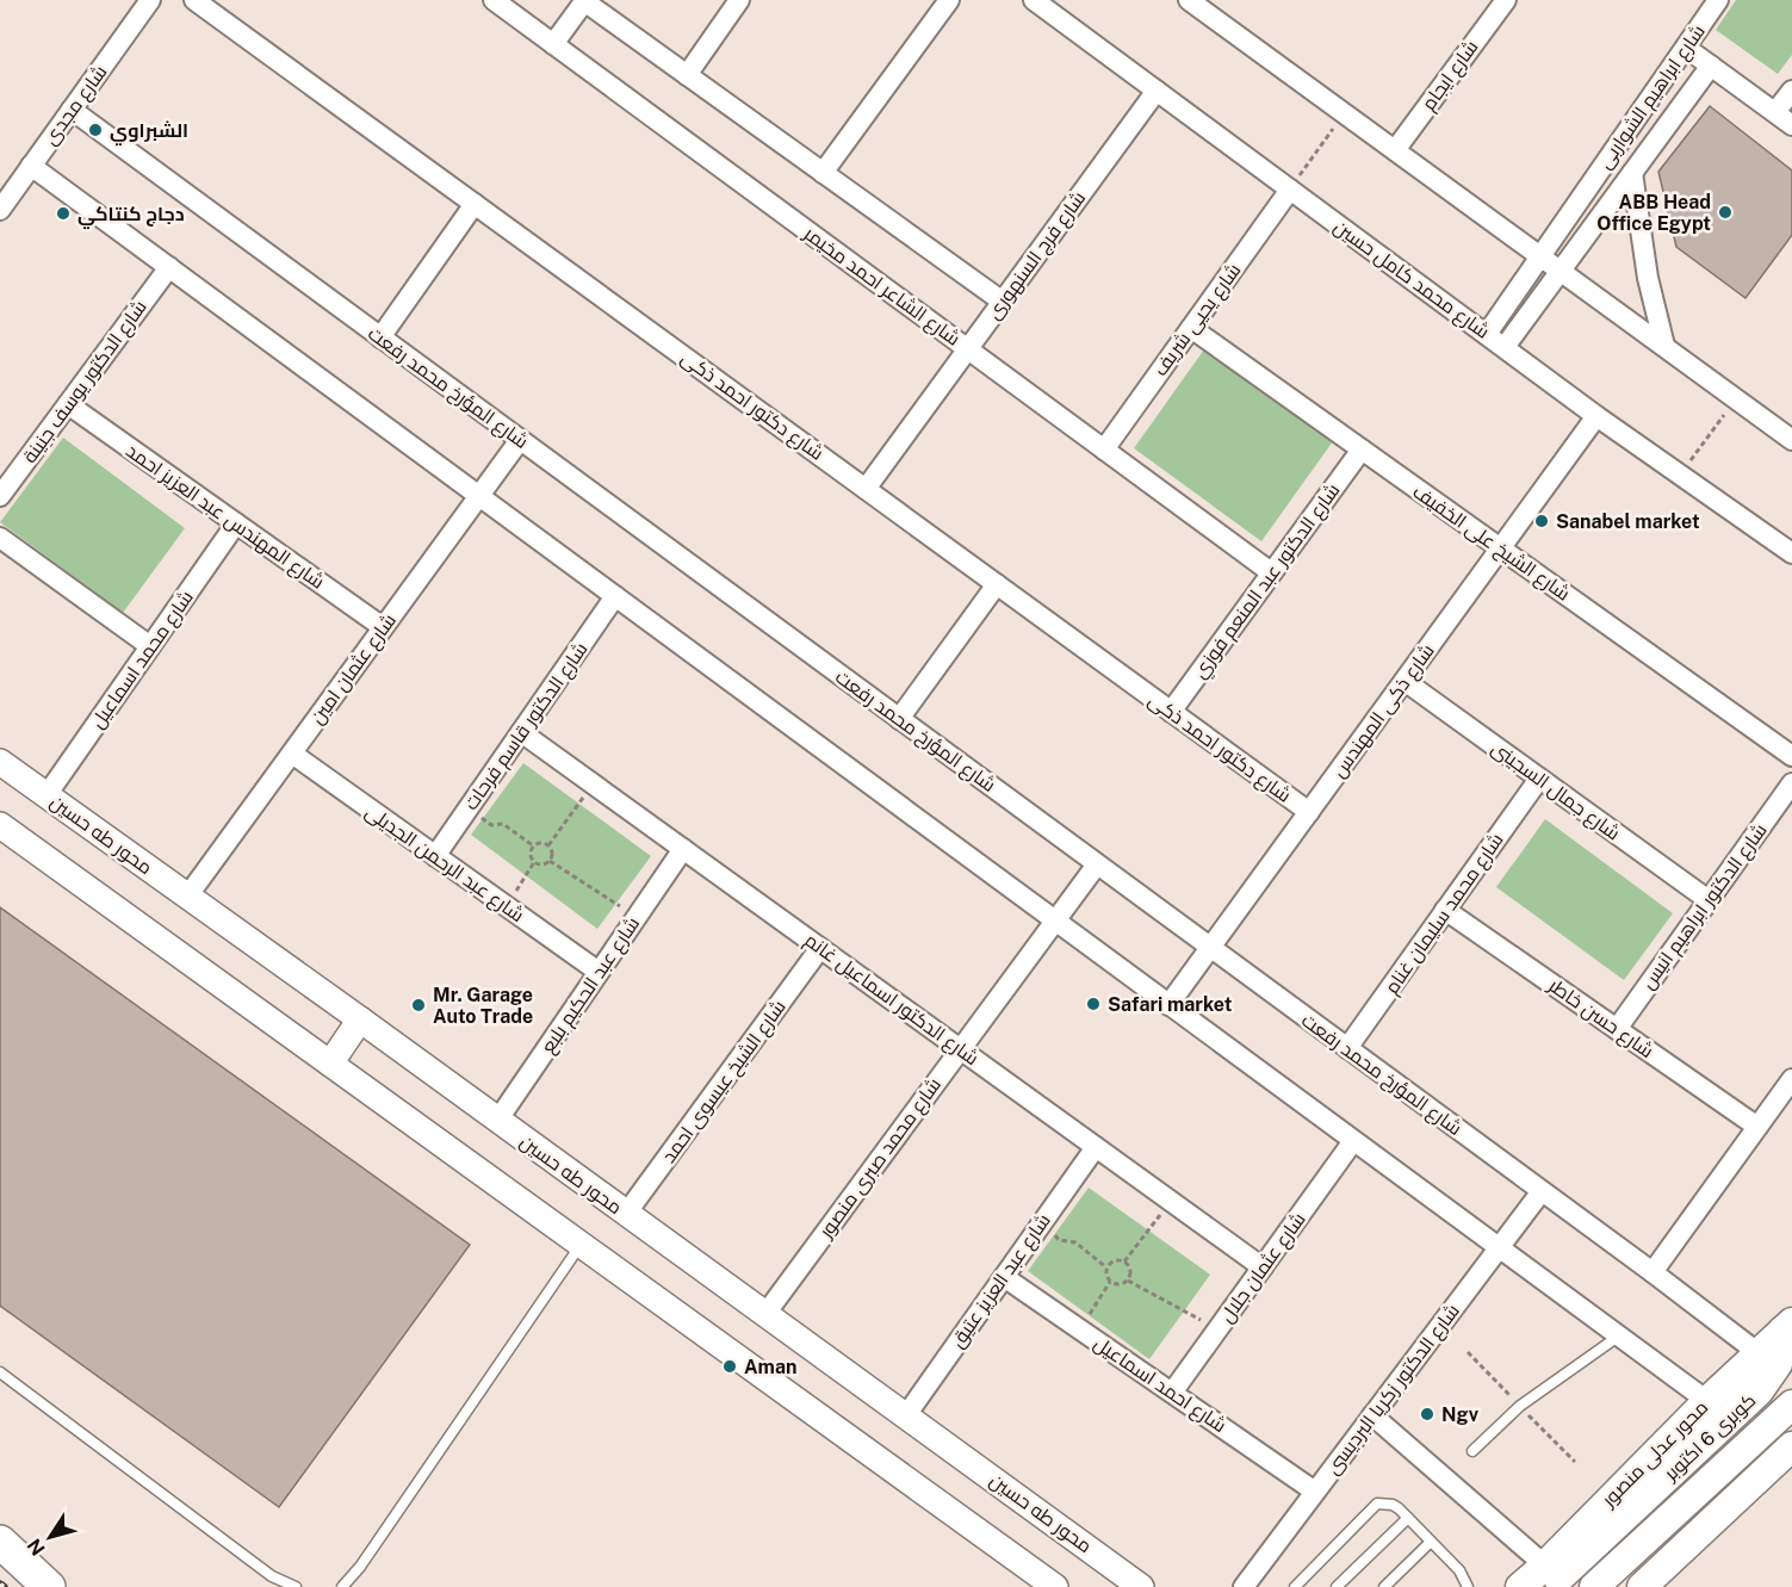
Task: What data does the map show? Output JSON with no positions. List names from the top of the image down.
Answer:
{
  "streets": {
    "main road": ["كوبرى 6 اكتوبر", "محور عدلى منصور"],
    "street": [
      "شارع ايجام",
      "شارع ابراهيم الشواربى",
      "شارع مجدى",
      "شارع فرج السنهورى",
      "شارع محمد كامل حسين",
      "شارع الشاعر احمد مخيمر",
      "شارع يحيى شريف",
      "شارع الدكتور يوسف جنينة",
      "شارع المؤرخ محمد رفعت",
      "شارع دكتور احمد ذكى",
      "شارع المهندس عبد العزيز احمد",
      "شارع الشيخ على الخفيف",
      "شارع الدكتور عبد المنعم فوزي",
      "شارع محمد اسماعيل",
      "شارع عثمان امين",
      "شارع ذكى المهندس",
      "شارع الدكتور قاسم فرحات",
      "شارع جمال السجينى",
      "محور طه حسين",
      "شارع عبد الرحمن الجديلى",
      "شارع الدكتور ابراهيم انيس",
      "شارع محمد سليمان غنام",
      "شارع عبد الحكيم بلبع",
      "شارع الدكتور اسماعيل غانم",
      "شارع حسن خاطر",
      "شارع الشيخ عيسوى احمد",
      "شارع محمد صبرى منصور",
      "شارع عثمان جلال",
      "شارع عبد العزيز عتيق",
      "شارع احمد اسماعيل",
      "شارع الدكتور زكريا البرديسى"
    ]
  },
  "crossings": [
    ["شارع ابراهيم الشواربى", "شارع محمد كامل حسين"],
    ["شارع مجدى", "شارع المؤرخ محمد رفعت"],
    ["شارع فرج السنهورى", "شارع محمد كامل حسين"],
    ["شارع فرج السنهورى", "شارع الشاعر احمد مخيمر"],
    ["شارع فرج السنهورى", "شارع دكتور احمد ذكى"],
    ["شارع محمد كامل حسين", "شارع يحيى شريف"],
    ["شارع محمد كامل حسين", "شارع ذكى المهندس"],
    ["شارع الشاعر احمد مخيمر", "شارع يحيى شريف"],
    ["شارع الشاعر احمد مخيمر", "شارع الدكتور عبد المنعم فوزي"],
    ["شارع يحيى شريف", "شارع الشيخ على الخفيف"],
    ["شارع الدكتور يوسف جنينة", "شارع المهندس عبد العزيز احمد"],
    ["شارع المؤرخ محمد رفعت", "شارع عثمان امين"],
    ["شارع المؤرخ محمد رفعت", "شارع ذكى المهندس"],
    ["شارع المؤرخ محمد رفعت", "شارع محمد سليمان غنام"],
    ["شارع المؤرخ محمد رفعت", "شارع محمد صبرى منصور"],
    ["شارع المؤرخ محمد رفعت", "شارع الدكتور زكريا البرديسى"],
    ["شارع المؤرخ محمد رفعت", "محور عدلى منصور"],
    ["شارع دكتور احمد ذكى", "شارع الدكتور عبد المنعم فوزي"],
    ["شارع دكتور احمد ذكى", "شارع ذكى المهندس"],
    ["شارع المهندس عبد العزيز احمد", "شارع محمد اسماعيل"],
    ["شارع المهندس عبد العزيز احمد", "شارع عثمان امين"],
    ["شارع الشيخ على الخفيف", "شارع الدكتور عبد المنعم فوزي"],
    ["شارع الشيخ على الخفيف", "شارع ذكى المهندس"],
    ["شارع محمد اسماعيل", "محور طه حسين"],
    ["شارع عثمان امين", "محور طه حسين"],
    ["شارع عثمان امين", "شارع عبد الرحمن الجديلى"],
    ["شارع ذكى المهندس", "شارع جمال السجينى"],
    ["شارع الدكتور قاسم فرحات", "شارع عبد الرحمن الجديلى"],
    ["شارع الدكتور قاسم فرحات", "شارع الدكتور اسماعيل غانم"],
    ["شارع جمال السجينى", "شارع الدكتور ابراهيم انيس"],
    ["شارع جمال السجينى", "شارع محمد سليمان غنام"],
    ["محور طه حسين", "شارع عبد الحكيم بلبع"],
    ["محور طه حسين", "شارع الشيخ عيسوى احمد"],
    ["محور طه حسين", "شارع محمد صبرى منصور"],
    ["محور طه حسين", "شارع عبد العزيز عتيق"],
    ["شارع عبد الرحمن الجديلى", "شارع عبد الحكيم بلبع"],
    ["شارع الدكتور ابراهيم انيس", "شارع حسن خاطر"],
    ["شارع محمد سليمان غنام", "شارع حسن خاطر"],
    ["شارع عبد الحكيم بلبع", "شارع الدكتور اسماعيل غانم"],
    ["شارع الدكتور اسماعيل غانم", "شارع الشيخ عيسوى احمد"],
    ["شارع الدكتور اسماعيل غانم", "شارع محمد صبرى منصور"],
    ["شارع الدكتور اسماعيل غانم", "شارع عثمان جلال"],
    ["شارع الدكتور اسماعيل غانم", "شارع عبد العزيز عتيق"],
    ["شارع عثمان جلال", "شارع احمد اسماعيل"],
    ["شارع عبد العزيز عتيق", "شارع احمد اسماعيل"],
    ["شارع احمد اسماعيل", "شارع الدكتور زكريا البرديسى"],
    ["كوبرى 6 اكتوبر", "محور عدلى منصور"]
  ],
  "places": [
    "الشبراوي",
    "ABB Head Office Egypt",
    "دجاج كنتاكي",
    "Sanabel market",
    "Safari market",
    "Mr. Garage Auto Trade",
    "Aman",
    "Ngv"
  ],
  "north": "bottom left"
}
